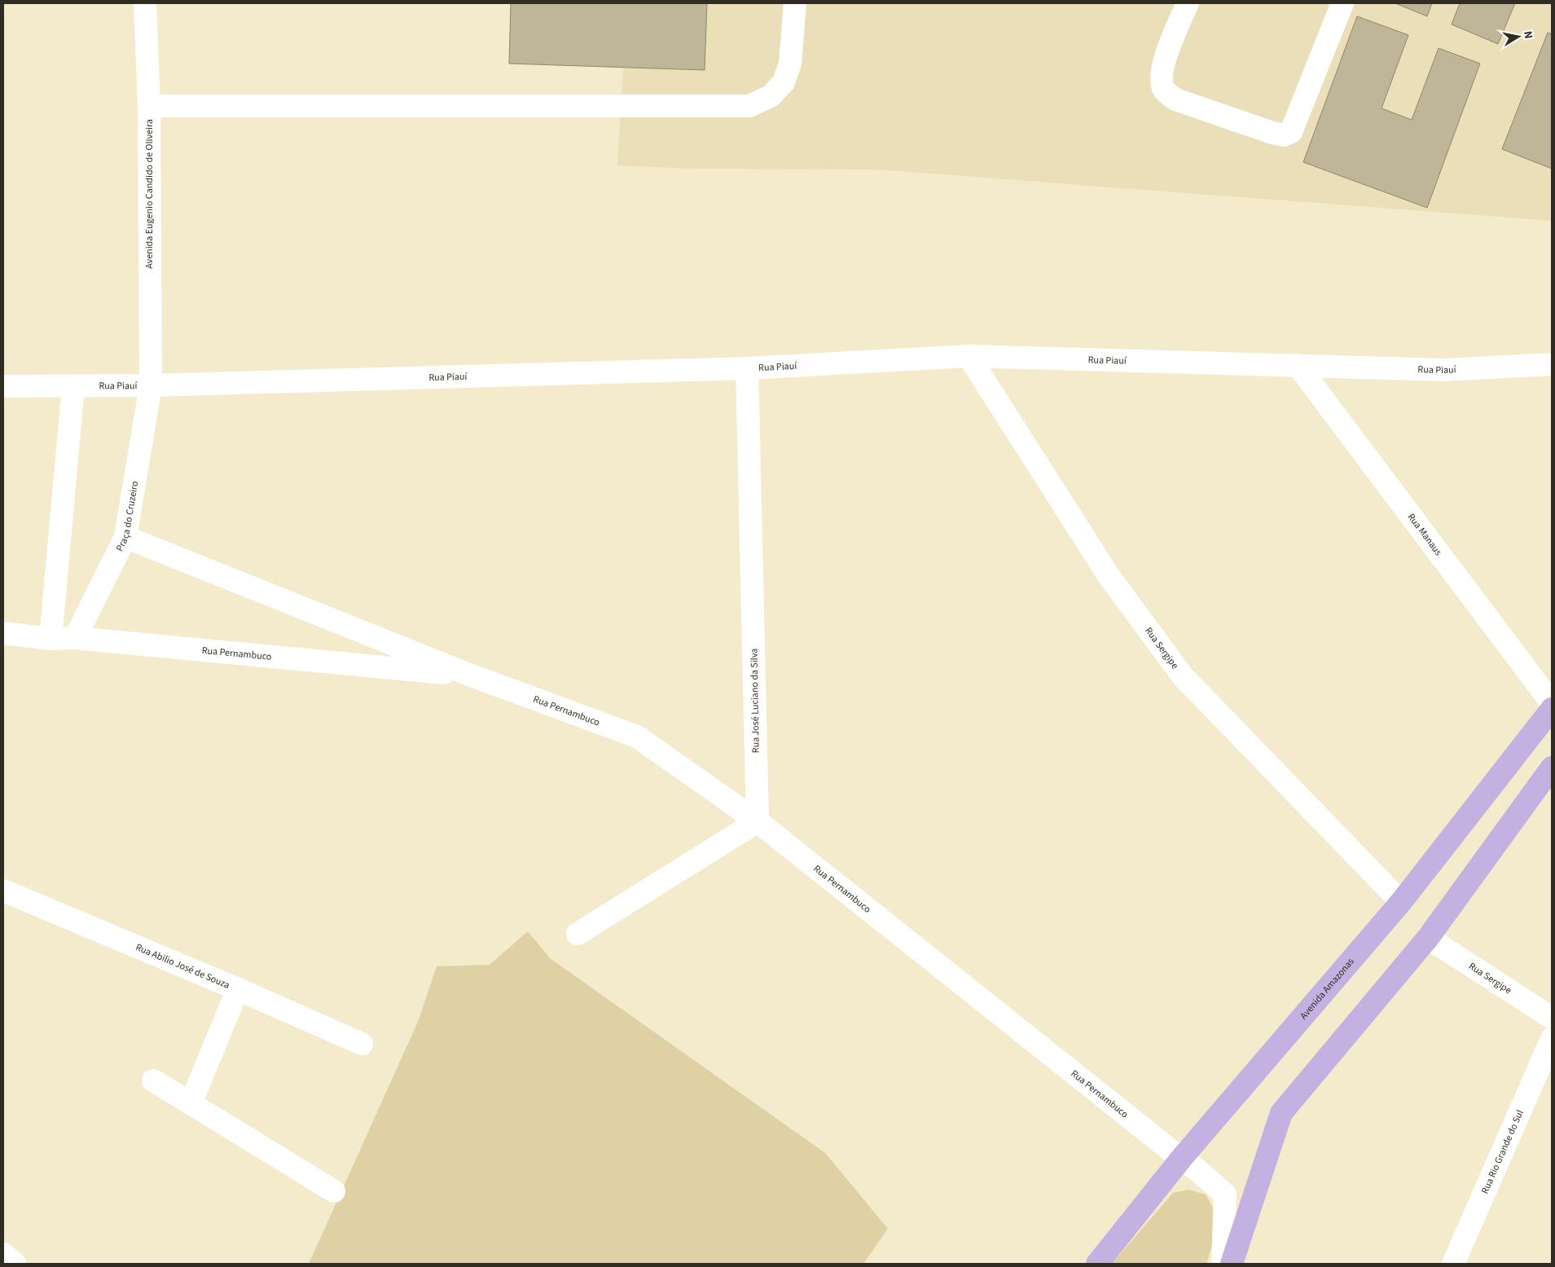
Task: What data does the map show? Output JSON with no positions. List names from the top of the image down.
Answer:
{
  "streets": {
    "main road": ["Avenida Amazonas"],
    "street": [
      "Avenida Eugenio Candido de Oliveira",
      "Rua Piauí",
      "Praça do Cruzeiro",
      "Rua Manaus",
      "Rua Sergipe",
      "Rua Pernambuco",
      "Rua José Luciano da Silva",
      "Rua Abilio José de Souza",
      "Rua Rio Grande do Sul"
    ]
  },
  "crossings": [
    ["Avenida Eugenio Candido de Oliveira", "Rua Piauí"],
    ["Avenida Eugenio Candido de Oliveira", "Praça do Cruzeiro"],
    ["Rua Piauí", "Praça do Cruzeiro"],
    ["Rua Piauí", "Rua Manaus"],
    ["Rua Piauí", "Rua Sergipe"],
    ["Rua Piauí", "Rua José Luciano da Silva"],
    ["Praça do Cruzeiro", "Rua Pernambuco"],
    ["Rua Sergipe", "Avenida Amazonas"],
    ["Rua Pernambuco", "Rua José Luciano da Silva"],
    ["Rua Pernambuco", "Avenida Amazonas"]
  ],
  "north": "right"
}
